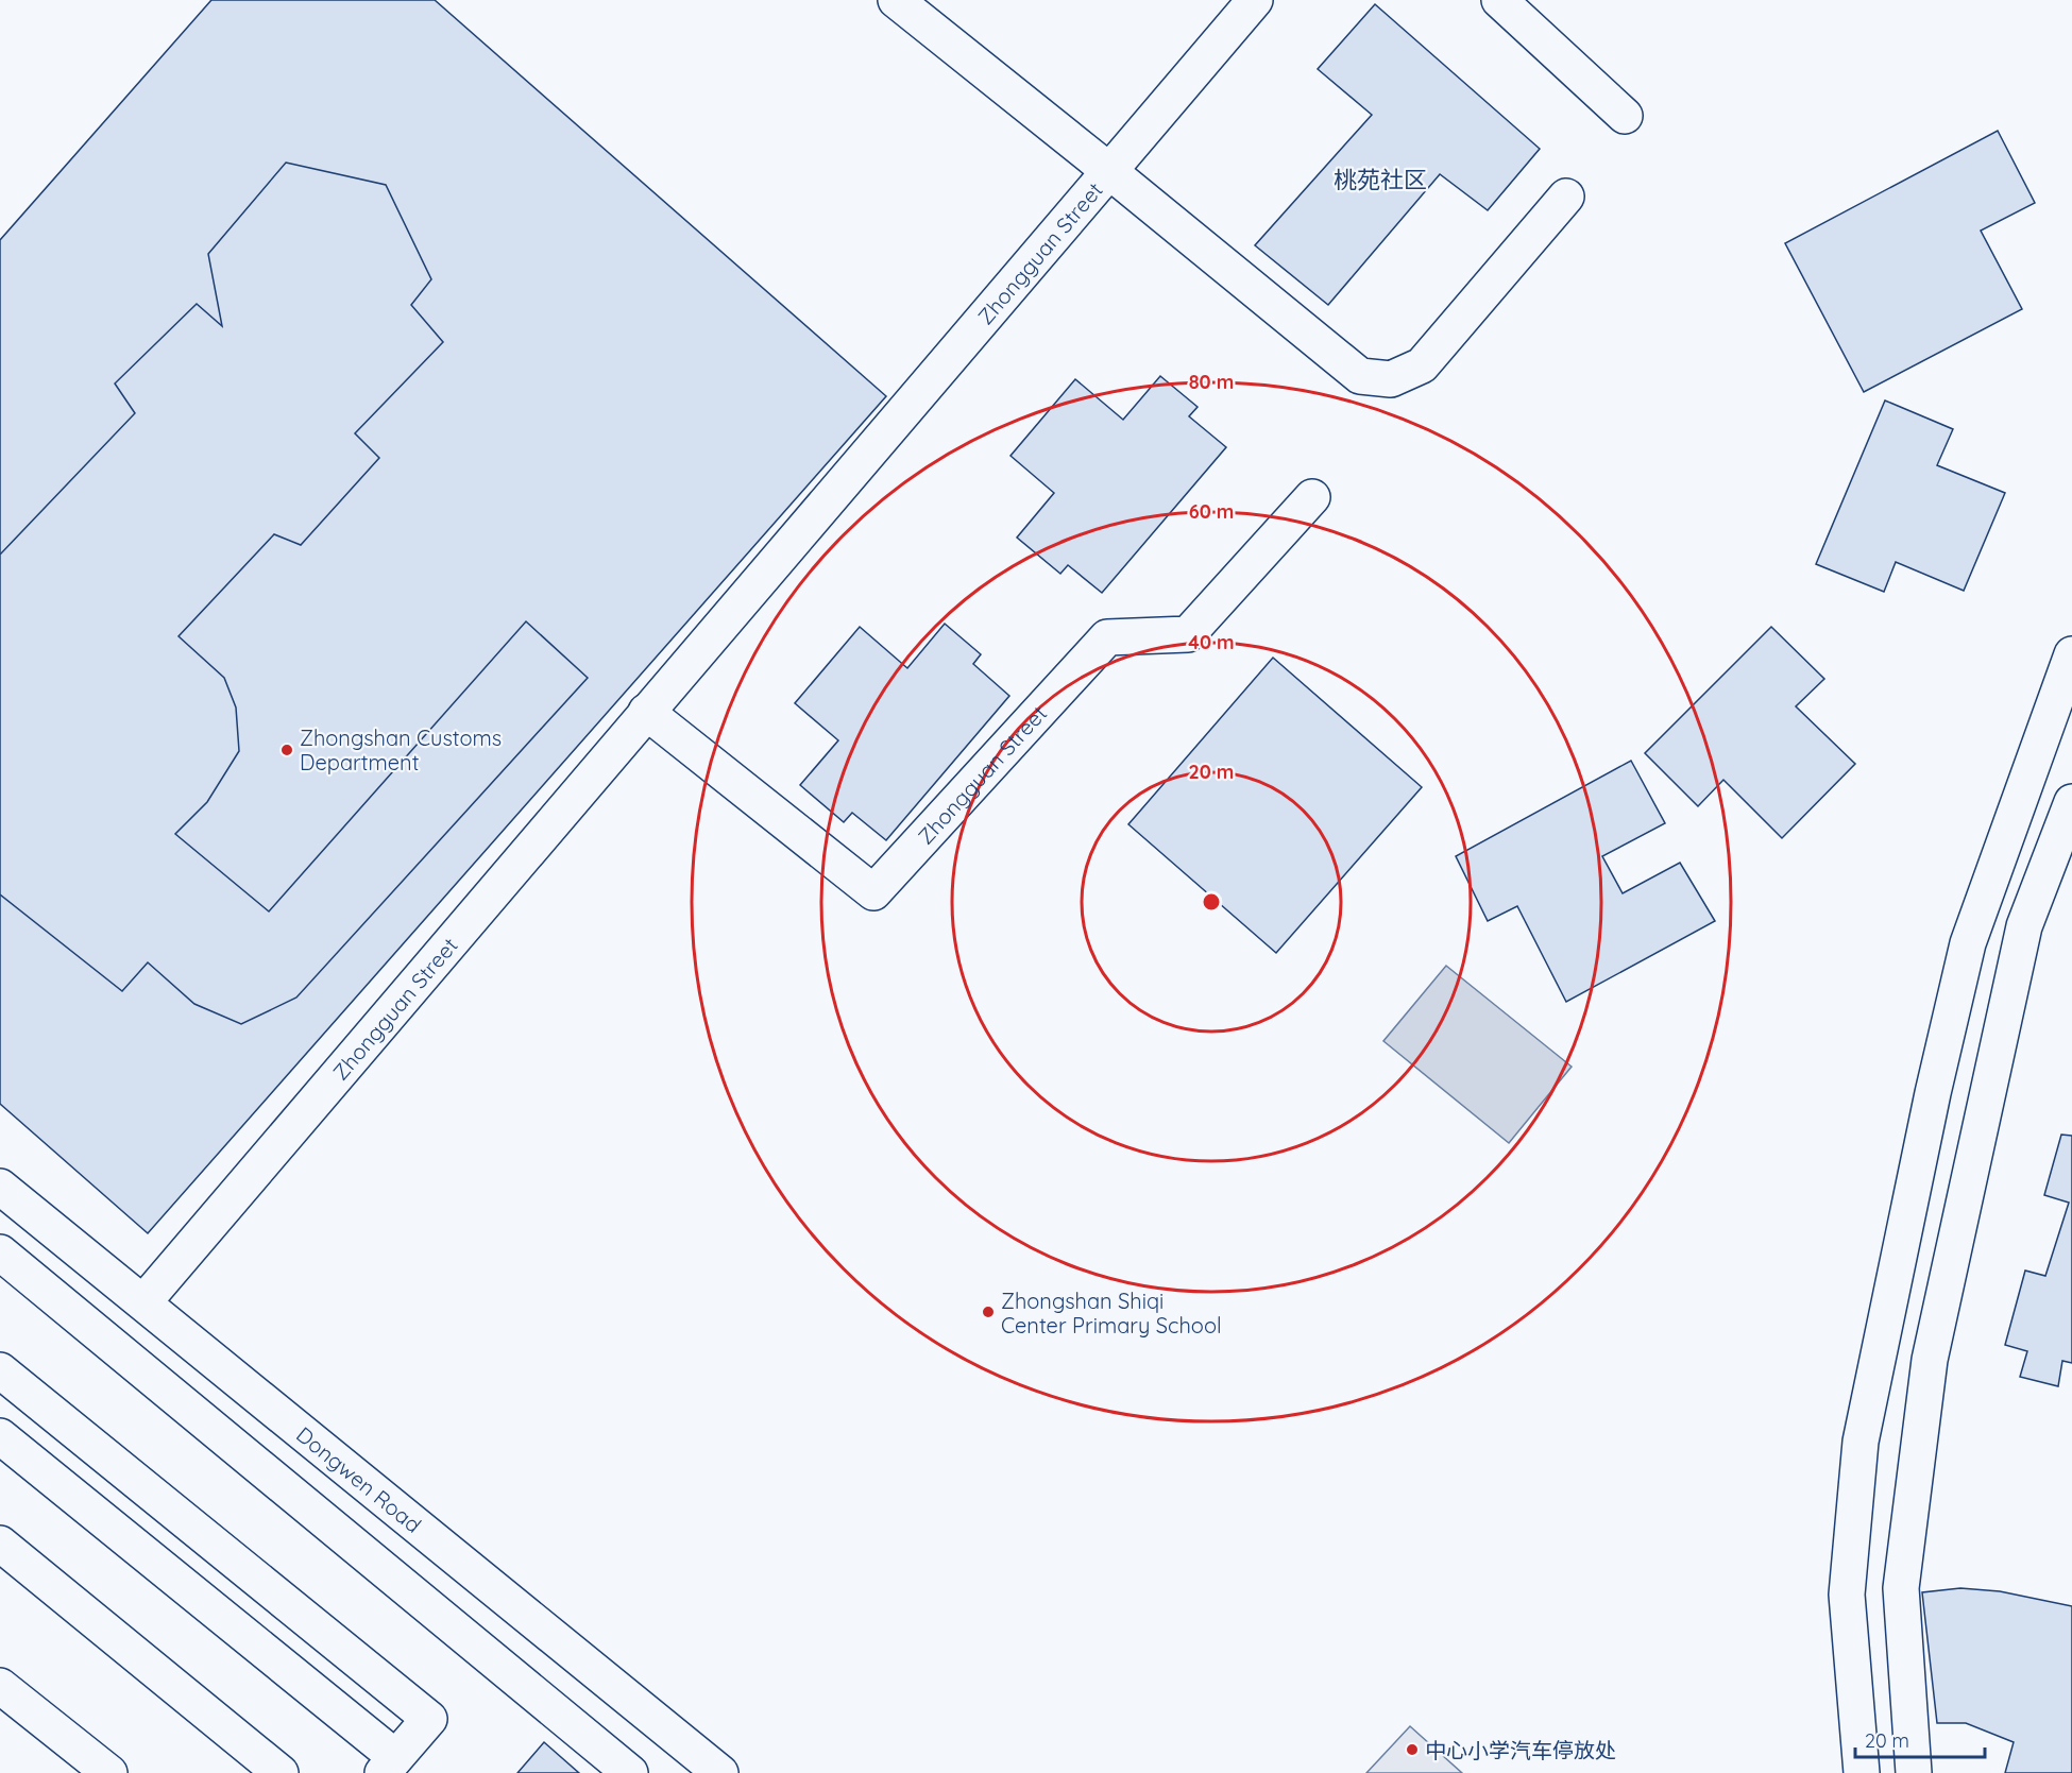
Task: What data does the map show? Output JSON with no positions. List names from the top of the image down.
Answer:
{
  "streets": {
    "street": ["Zhongguan Street", "Dongwen Road"]
  },
  "crossings": [
    ["Zhongguan Street", "Dongwen Road"]
  ],
  "districts": ["桃苑社区"],
  "places": ["Zhongshan Customs Department", "Zhongshan Shiqi Center Primary School", "中心小学汽车停放处"],
  "scale_bar": "20 m",
  "rings": [
    "80 m",
    "60 m",
    "40 m",
    "20 m"
  ]
}
